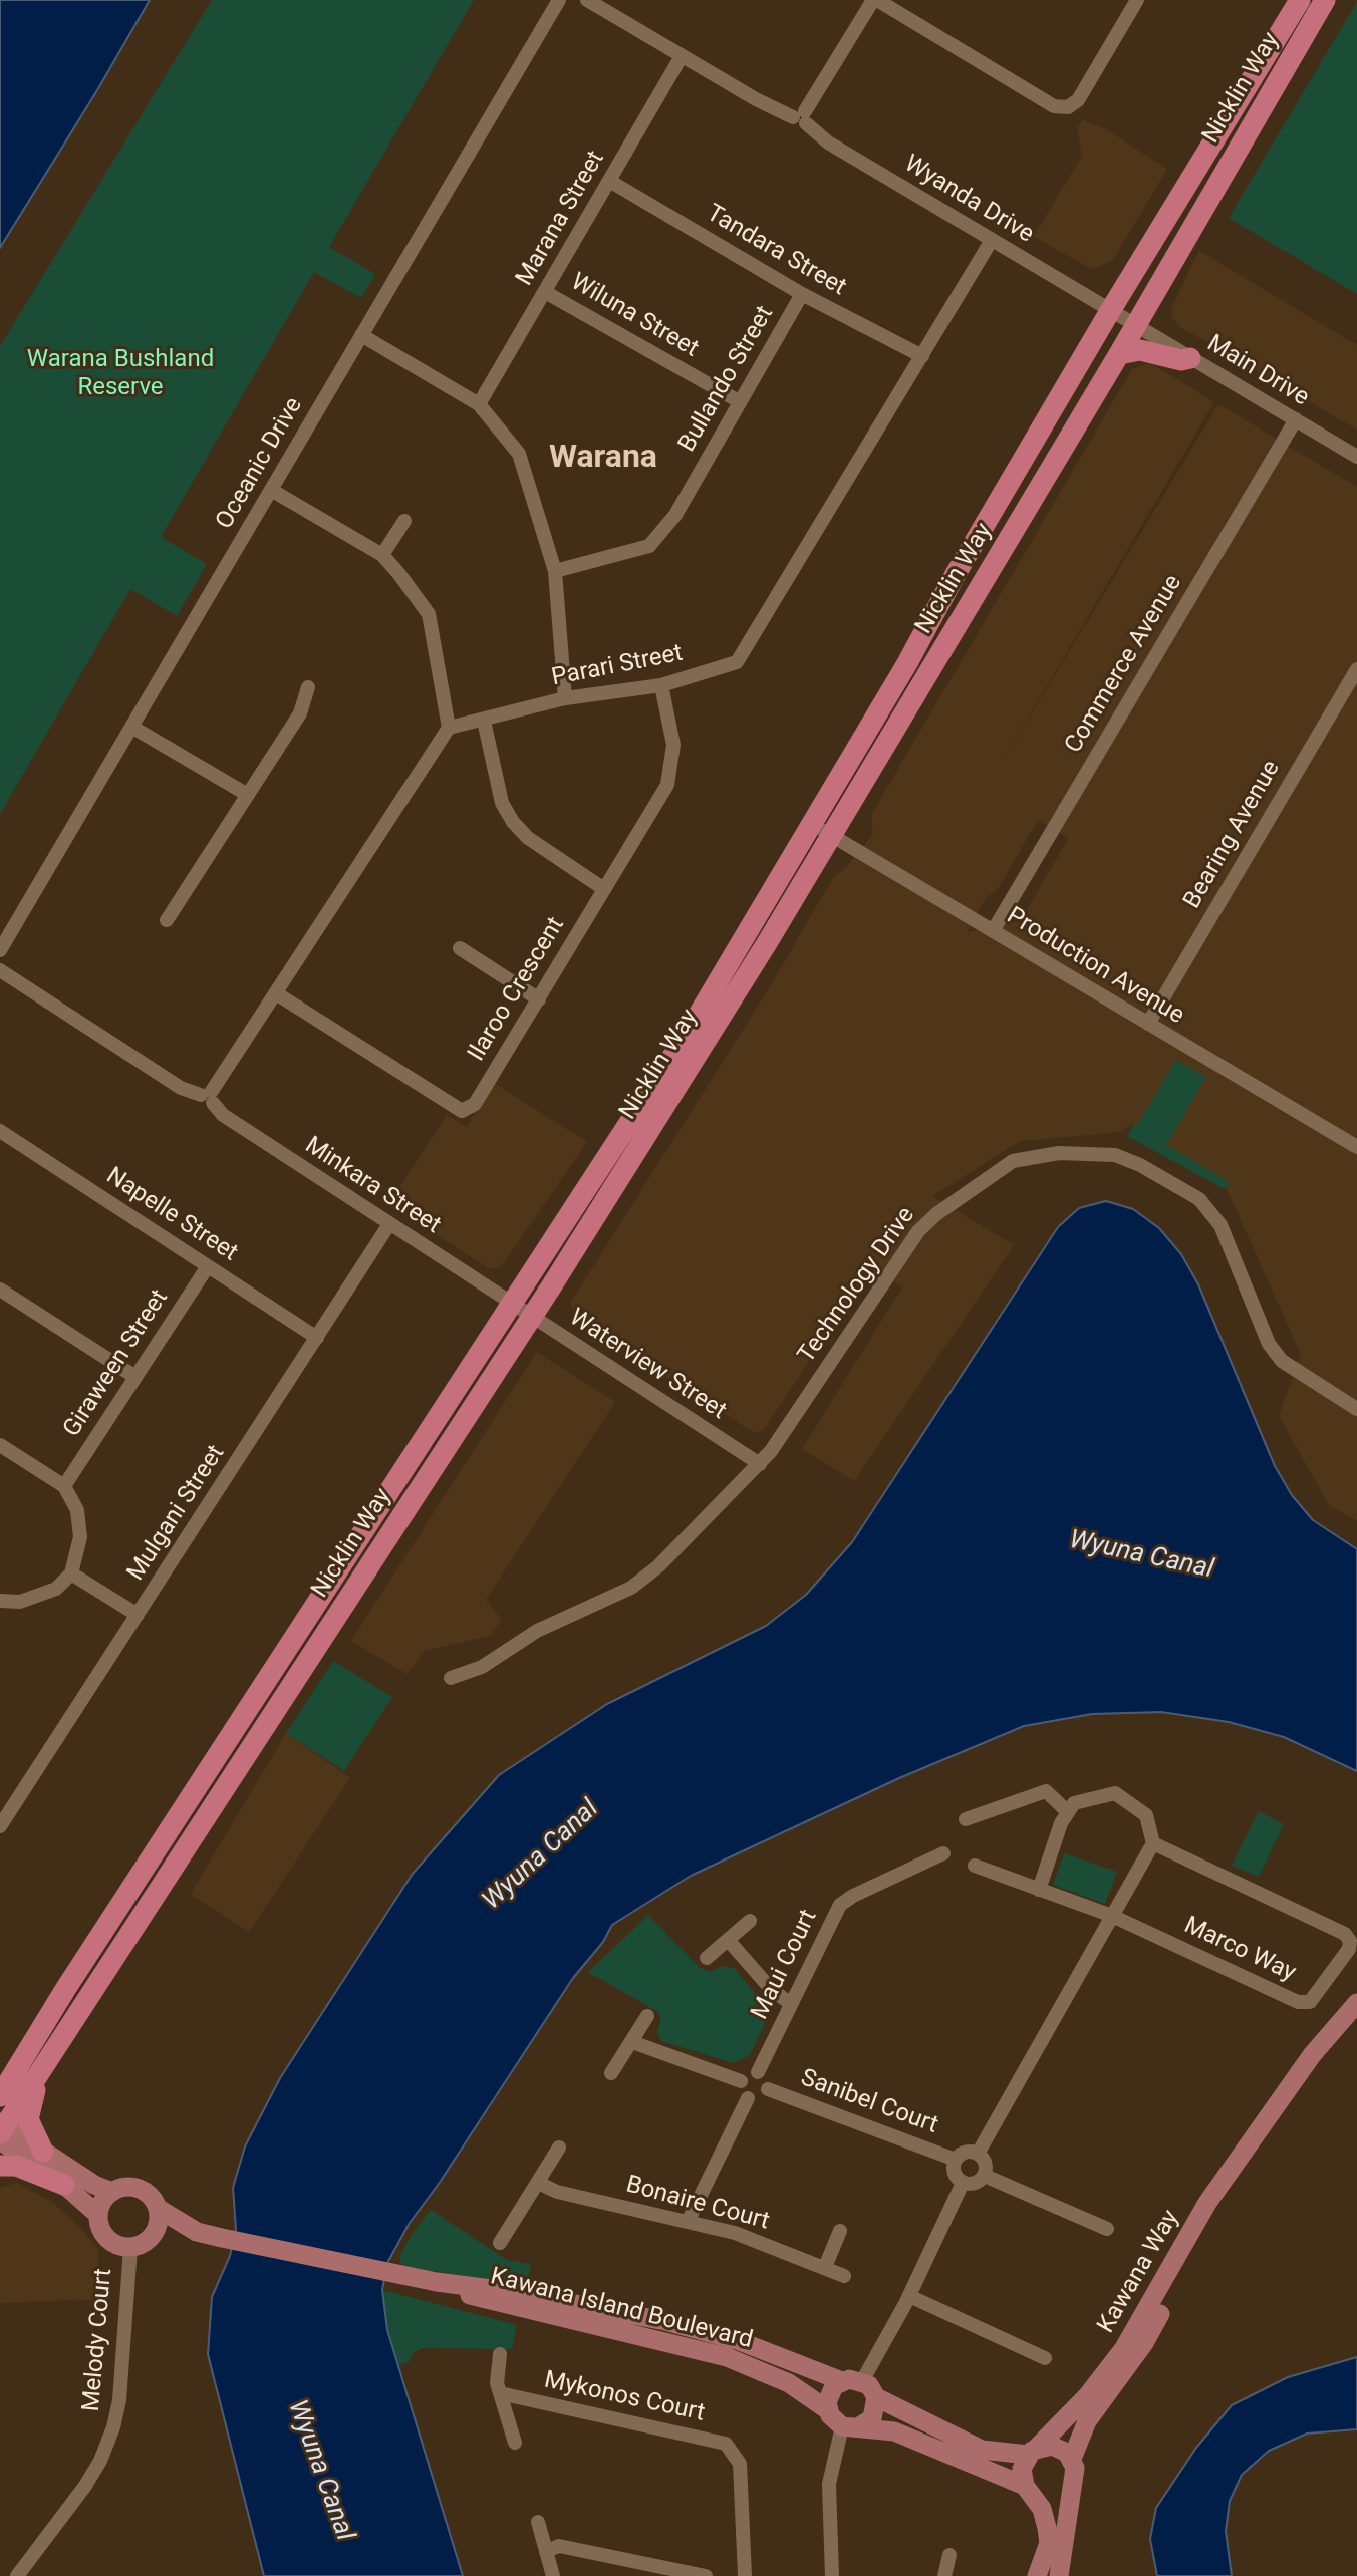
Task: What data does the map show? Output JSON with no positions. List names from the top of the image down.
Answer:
{
  "streets": {
    "highway": ["Nicklin Way"],
    "main road": ["Kawana Way", "Kawana Island Boulevard"],
    "street": [
      "Wyanda Drive",
      "Marana Street",
      "Tandara Street",
      "Wiluna Street",
      "Main Drive",
      "Bullando Street",
      "Oceanic Drive",
      "Commerce Avenue",
      "Parari Street",
      "Bearing Avenue",
      "Production Avenue",
      "Ilaroo Crescent",
      "Minkara Street",
      "Napelle Street",
      "Technology Drive",
      "Giraween Street",
      "Waterview Street",
      "Mulgani Street",
      "Marco Way",
      "Maui Court",
      "Sanibel Court",
      "Bonaire Court",
      "Melody Court",
      "Mykonos Court"
    ]
  },
  "crossings": [
    ["Nicklin Way", "Wyanda Drive"],
    ["Nicklin Way", "Main Drive"],
    ["Nicklin Way", "Production Avenue"],
    ["Nicklin Way", "Minkara Street"],
    ["Nicklin Way", "Waterview Street"],
    ["Wyanda Drive", "Marana Street"],
    ["Wyanda Drive", "Main Drive"],
    ["Wyanda Drive", "Parari Street"],
    ["Marana Street", "Tandara Street"],
    ["Marana Street", "Wiluna Street"],
    ["Tandara Street", "Bullando Street"],
    ["Tandara Street", "Parari Street"],
    ["Wiluna Street", "Bullando Street"],
    ["Main Drive", "Commerce Avenue"],
    ["Commerce Avenue", "Production Avenue"],
    ["Parari Street", "Ilaroo Crescent"],
    ["Bearing Avenue", "Production Avenue"],
    ["Minkara Street", "Waterview Street"],
    ["Minkara Street", "Mulgani Street"],
    ["Napelle Street", "Giraween Street"],
    ["Napelle Street", "Mulgani Street"],
    ["Technology Drive", "Waterview Street"],
    ["Maui Court", "Sanibel Court"],
    ["Kawana Island Boulevard", "Melody Court"]
  ],
  "districts": ["Warana"],
  "water": ["Wyuna Canal"],
  "parks": ["Warana Bushland Reserve"]
}
